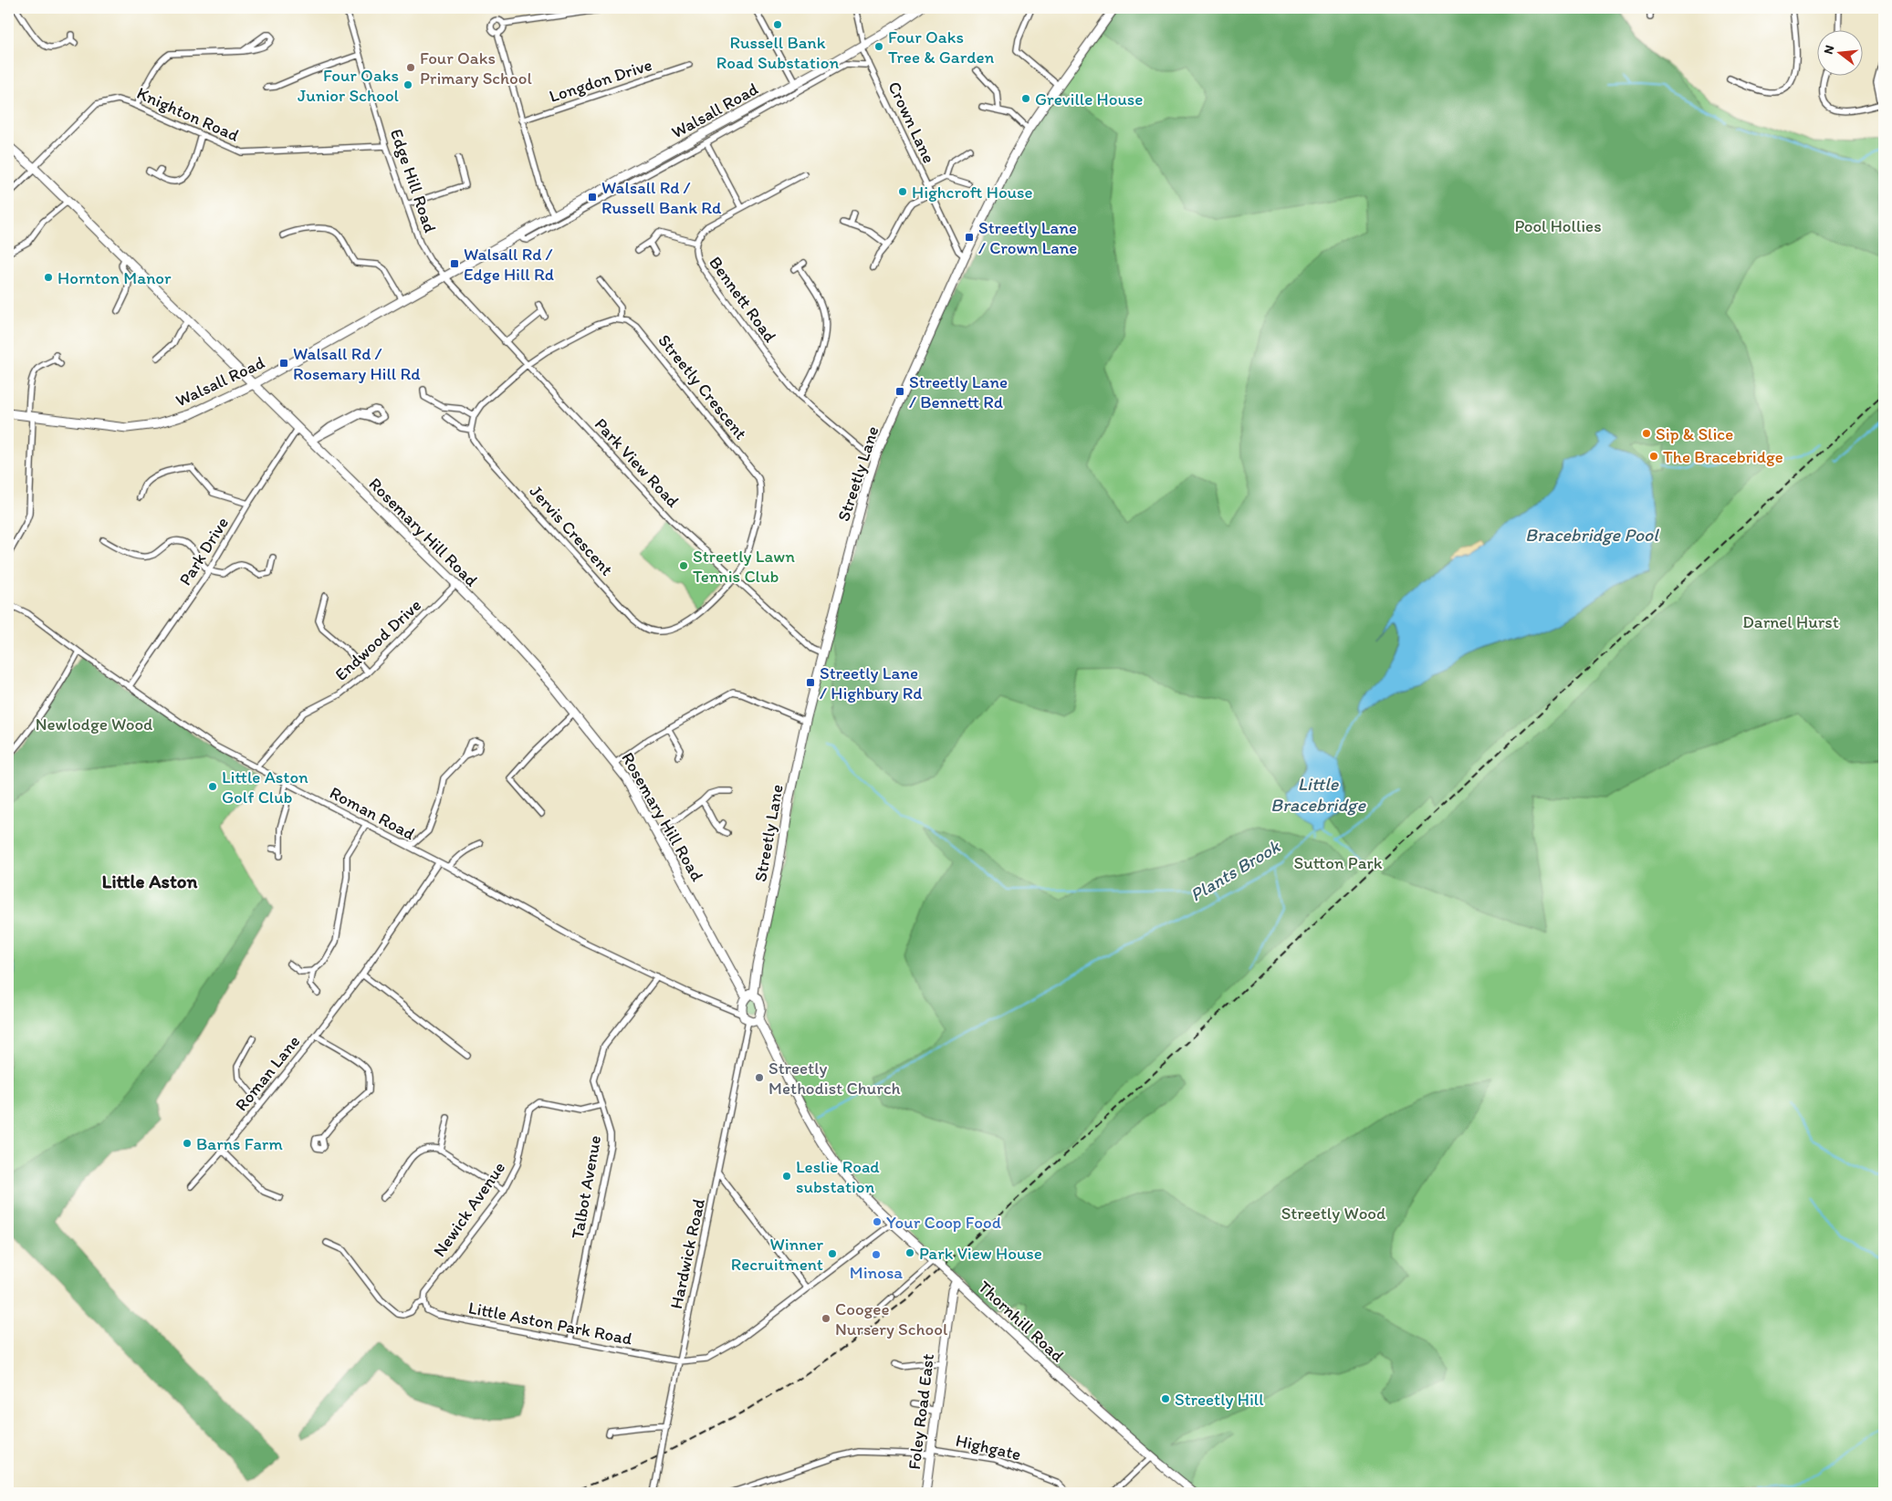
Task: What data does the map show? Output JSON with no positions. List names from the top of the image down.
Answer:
{
  "streets": {
    "main road": [
      "Walsall Road",
      "Streetly Lane",
      "Rosemary Hill Road",
      "Thornhill Road",
      "Foley Road East"
    ],
    "street": [
      "Longdon Drive",
      "Knighton Road",
      "Crown Lane",
      "Edge Hill Road",
      "Bennett Road",
      "Streetly Crescent",
      "Park View Road",
      "Jervis Crescent",
      "Park Drive",
      "Endwood Drive",
      "Roman Road",
      "Roman Lane",
      "Talbot Avenue",
      "Newick Avenue",
      "Hardwick Road",
      "Little Aston Park Road",
      "Highgate"
    ]
  },
  "crossings": [
    ["Walsall Road", "Crown Lane"],
    ["Walsall Road", "Edge Hill Road"],
    ["Walsall Road", "Park View Road"],
    ["Walsall Road", "Rosemary Hill Road"],
    ["Knighton Road", "Edge Hill Road"],
    ["Knighton Road", "Rosemary Hill Road"],
    ["Crown Lane", "Streetly Lane"],
    ["Edge Hill Road", "Park View Road"],
    ["Bennett Road", "Streetly Lane"],
    ["Streetly Crescent", "Park View Road"],
    ["Streetly Crescent", "Jervis Crescent"],
    ["Park View Road", "Streetly Lane"],
    ["Park View Road", "Jervis Crescent"],
    ["Streetly Lane", "Rosemary Hill Road"],
    ["Streetly Lane", "Roman Road"],
    ["Streetly Lane", "Hardwick Road"],
    ["Streetly Lane", "Thornhill Road"],
    ["Rosemary Hill Road", "Park Drive"],
    ["Rosemary Hill Road", "Endwood Drive"],
    ["Rosemary Hill Road", "Roman Road"],
    ["Rosemary Hill Road", "Hardwick Road"],
    ["Rosemary Hill Road", "Thornhill Road"],
    ["Park Drive", "Roman Road"],
    ["Endwood Drive", "Roman Road"],
    ["Roman Road", "Roman Lane"],
    ["Roman Road", "Talbot Avenue"],
    ["Roman Road", "Hardwick Road"],
    ["Roman Road", "Thornhill Road"],
    ["Talbot Avenue", "Newick Avenue"],
    ["Talbot Avenue", "Little Aston Park Road"],
    ["Newick Avenue", "Little Aston Park Road"],
    ["Hardwick Road", "Thornhill Road"],
    ["Hardwick Road", "Little Aston Park Road"],
    ["Thornhill Road", "Little Aston Park Road"],
    ["Thornhill Road", "Foley Road East"],
    ["Foley Road East", "Highgate"]
  ],
  "districts": ["Little Aston"],
  "water": ["Bracebridge Pool", "Little Bracebridge", "Plants Brook"],
  "parks": [
    "Pool Hollies",
    "Darnel Hurst",
    "Newlodge Wood",
    "Sutton Park",
    "Streetly Wood"
  ],
  "places": {
    "other": [
      "Russell Bank Road Substation",
      "Four Oaks Tree & Garden",
      "Four Oaks Primary School",
      "Four Oaks Junior School",
      "Greville House",
      "Highcroft House",
      "Hornton Manor",
      "Sip & Slice",
      "The Bracebridge",
      "Streetly Lawn Tennis Club",
      "Little Aston Golf Club",
      "Streetly Methodist Church",
      "Barns Farm",
      "Leslie Road substation",
      "Your Coop Food",
      "Park View House",
      "Winner Recruitment",
      "Minosa",
      "Coogee Nursery School",
      "Streetly Hill"
    ],
    "transit": [
      "Walsall Rd / Russell Bank Rd",
      "Streetly Lane / Crown Lane",
      "Walsall Rd / Edge Hill Rd",
      "Walsall Rd / Rosemary Hill Rd",
      "Streetly Lane / Bennett Rd",
      "Streetly Lane / Highbury Rd"
    ]
  },
  "north": "left"
}
